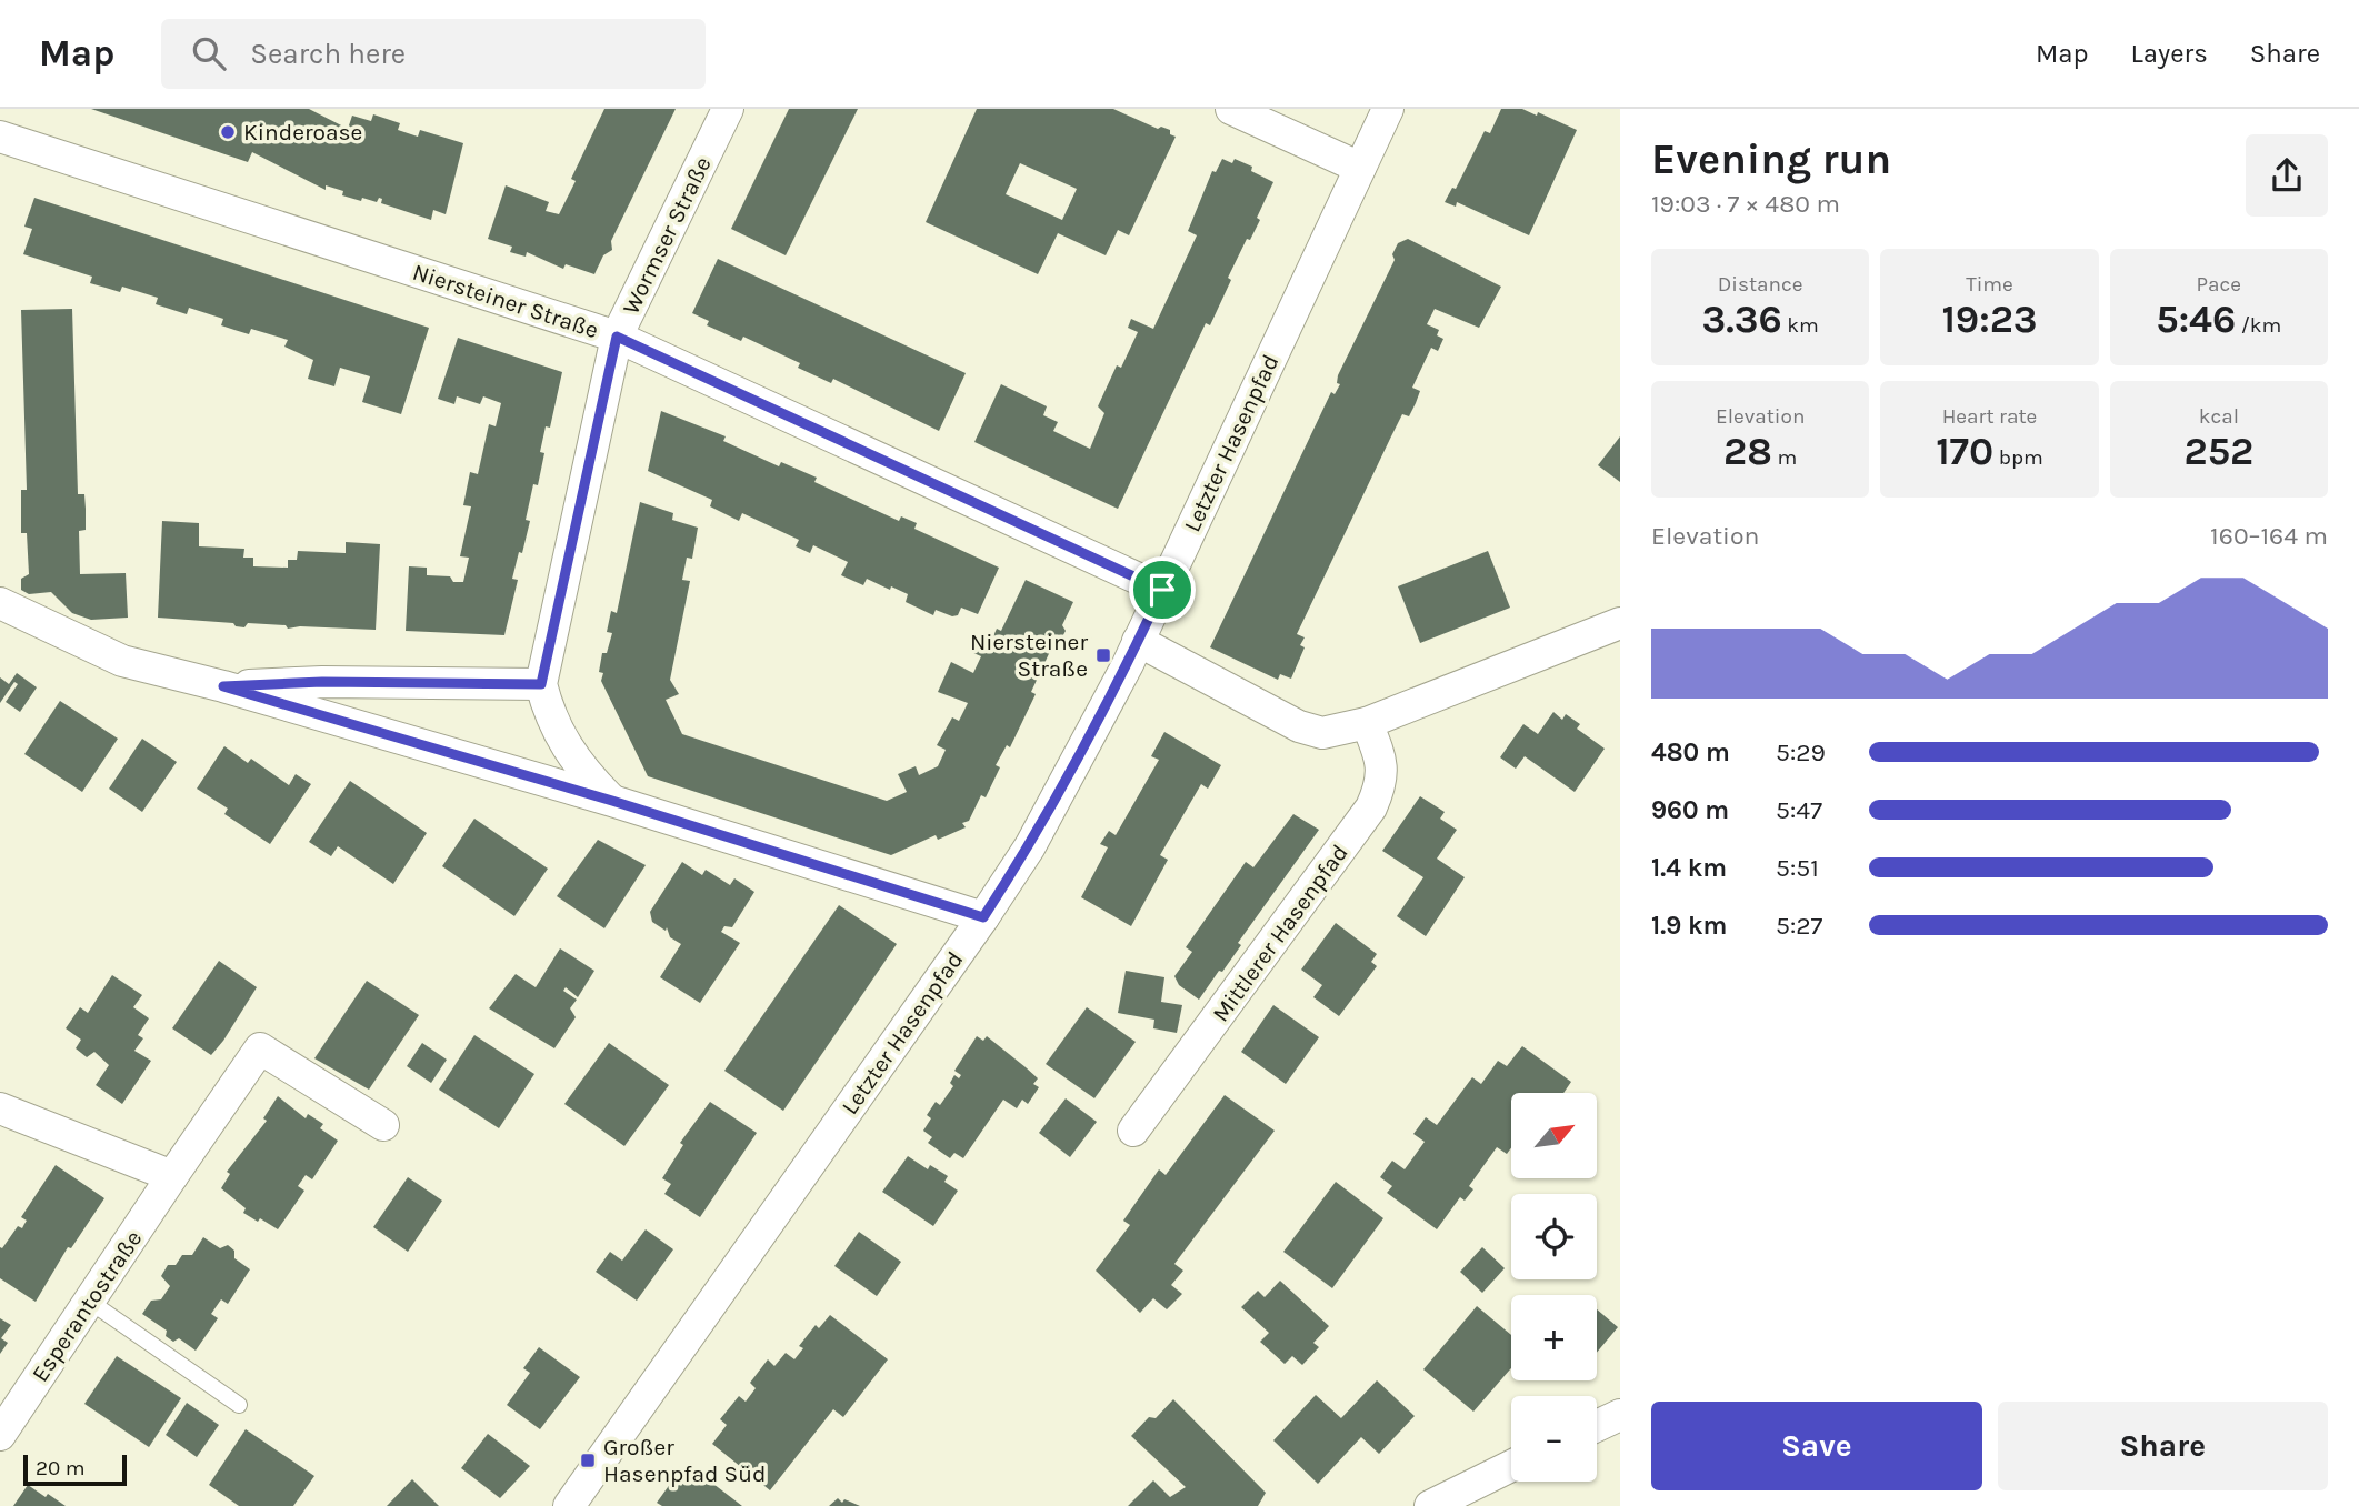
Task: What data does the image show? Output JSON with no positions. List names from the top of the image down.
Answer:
{
  "streets": {
    "street": [
      "Wormser Straße",
      "Niersteiner Straße",
      "Letzter Hasenpfad",
      "Mittlerer Hasenpfad",
      "Esperantostraße"
    ]
  },
  "crossings": [
    ["Wormser Straße", "Niersteiner Straße"],
    ["Niersteiner Straße", "Letzter Hasenpfad"]
  ],
  "places": {
    "other": ["Kinderoase"],
    "transit": ["Niersteiner Straße", "Großer Hasenpfad Süd"]
  },
  "scale_bar": "20 m",
  "north": "top right",
  "page": {
    "header": "Map",
    "search": "Search here",
    "nav": ["Map", "Layers", "Share"],
    "heading": ["Evening run", "19:03 · 7 × 480 m"],
    "stats": [
      ["Distance", "3.36 km"],
      ["Time", "19:23"],
      ["Pace", "5:46 /km"],
      ["Elevation", "28 m"],
      ["Heart rate", "170 bpm"],
      ["kcal", "252"]
    ],
    "chart": ["Elevation", "160–164 m"],
    "list": [
      {
        "name": "480 m",
        "note": "5:29"
      },
      {
        "name": "960 m",
        "note": "5:47"
      },
      {
        "name": "1.4 km",
        "note": "5:51"
      },
      {
        "name": "1.9 km",
        "note": "5:27"
      }
    ],
    "map_buttons": ["+", "−"],
    "buttons": ["Save", "Share"],
    "scale": "20 m"
  }
}
